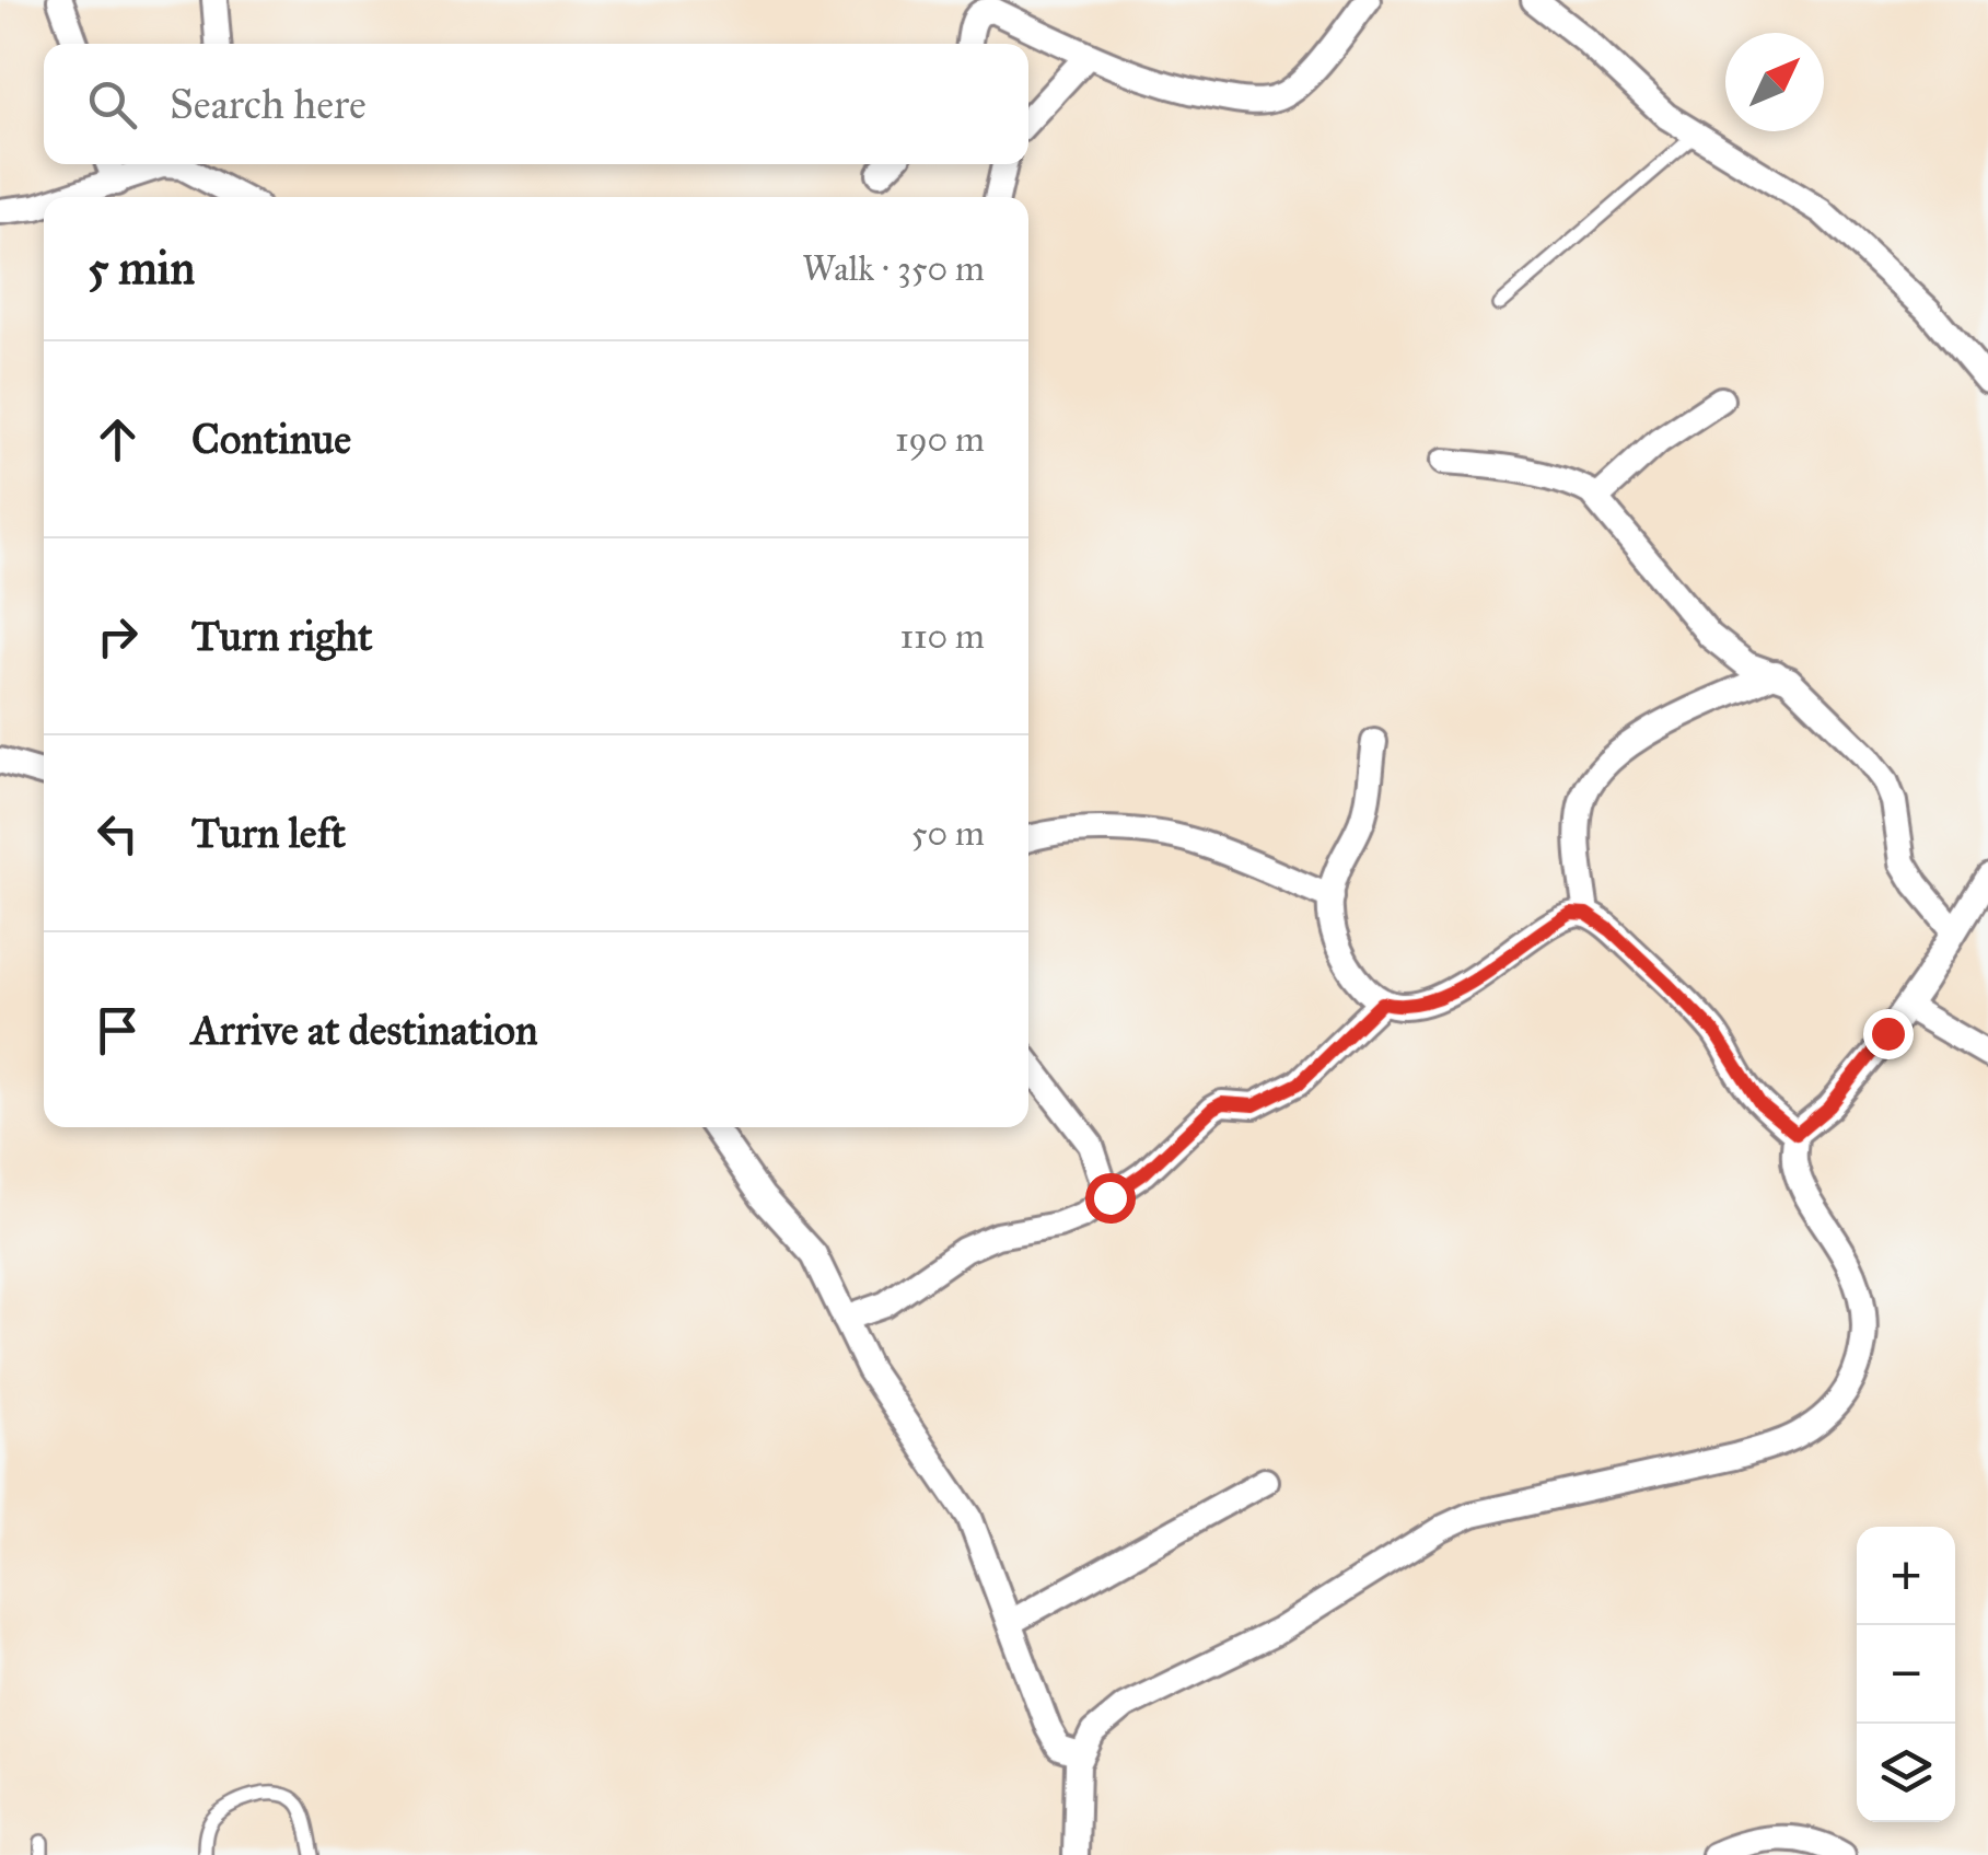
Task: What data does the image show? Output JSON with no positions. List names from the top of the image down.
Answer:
{
  "north": "top right",
  "page": {
    "search": "Search here",
    "heading": ["5 min", "Walk · 350 m"],
    "list": [
      ["Continue", "190 m"],
      ["Turn right", "110 m"],
      ["Turn left", "50 m"],
      "Arrive at destination"
    ],
    "map_buttons": ["+", "−"]
  }
}
